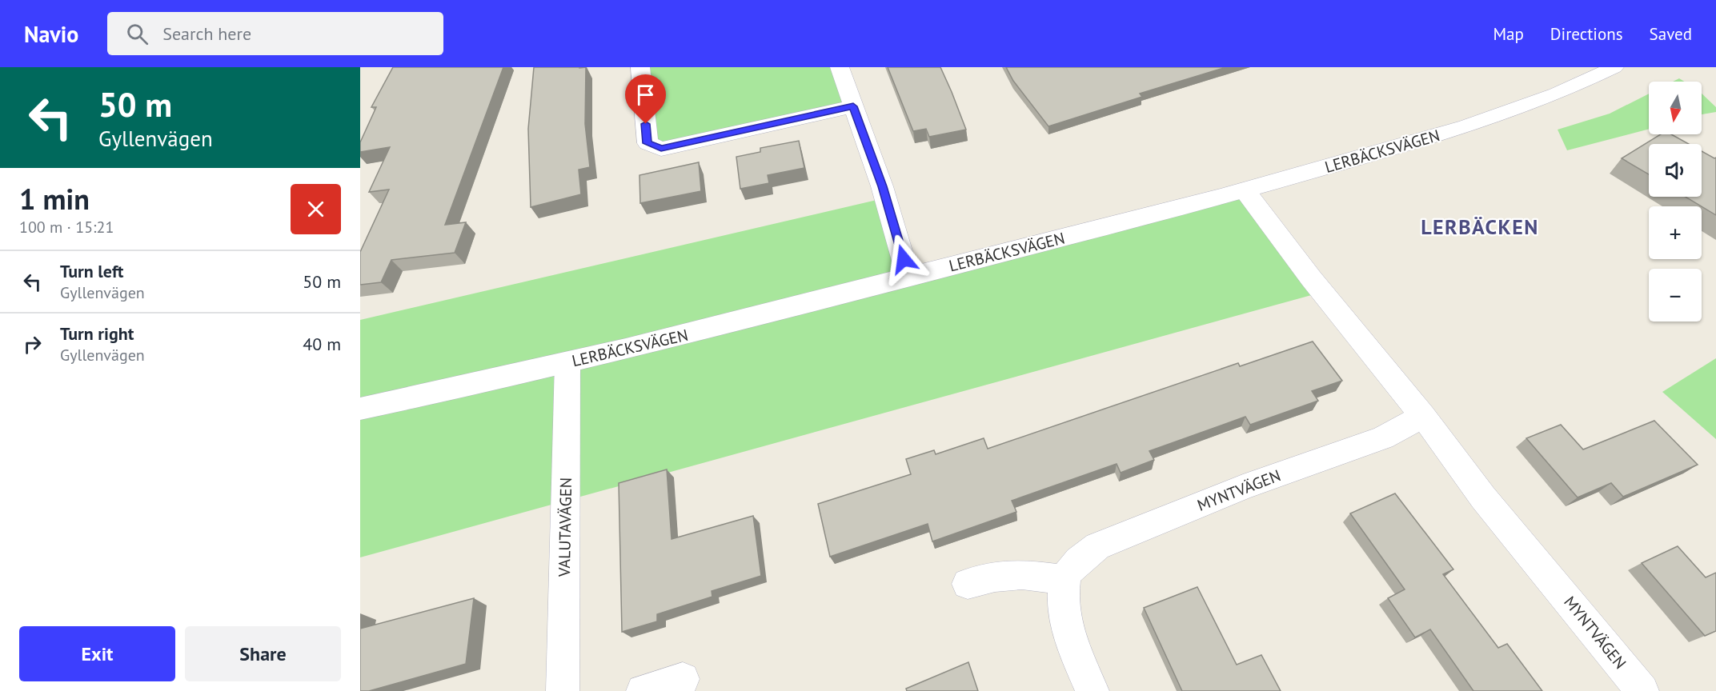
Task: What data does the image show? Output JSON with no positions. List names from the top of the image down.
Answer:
{
  "streets": {
    "street": ["LERBÄCKSVÄGEN", "MYNTVÄGEN", "VALUTAVÄGEN"]
  },
  "crossings": [
    ["LERBÄCKSVÄGEN", "MYNTVÄGEN"],
    ["LERBÄCKSVÄGEN", "VALUTAVÄGEN"]
  ],
  "districts": ["LERBÄCKEN"],
  "north": "bottom",
  "page": {
    "header": "Navio",
    "search": "Search here",
    "nav": ["Map", "Directions", "Saved"],
    "turn": ["50 m", "Gyllenvägen"],
    "map_buttons": ["+", "−"],
    "heading": ["1 min", "100 m · 15:21"],
    "list": [
      {
        "name": "Turn left",
        "note": "Gyllenvägen",
        "value": "50 m"
      },
      {
        "name": "Turn right",
        "note": "Gyllenvägen",
        "value": "40 m"
      }
    ],
    "buttons": ["Exit", "Share"]
  }
}
